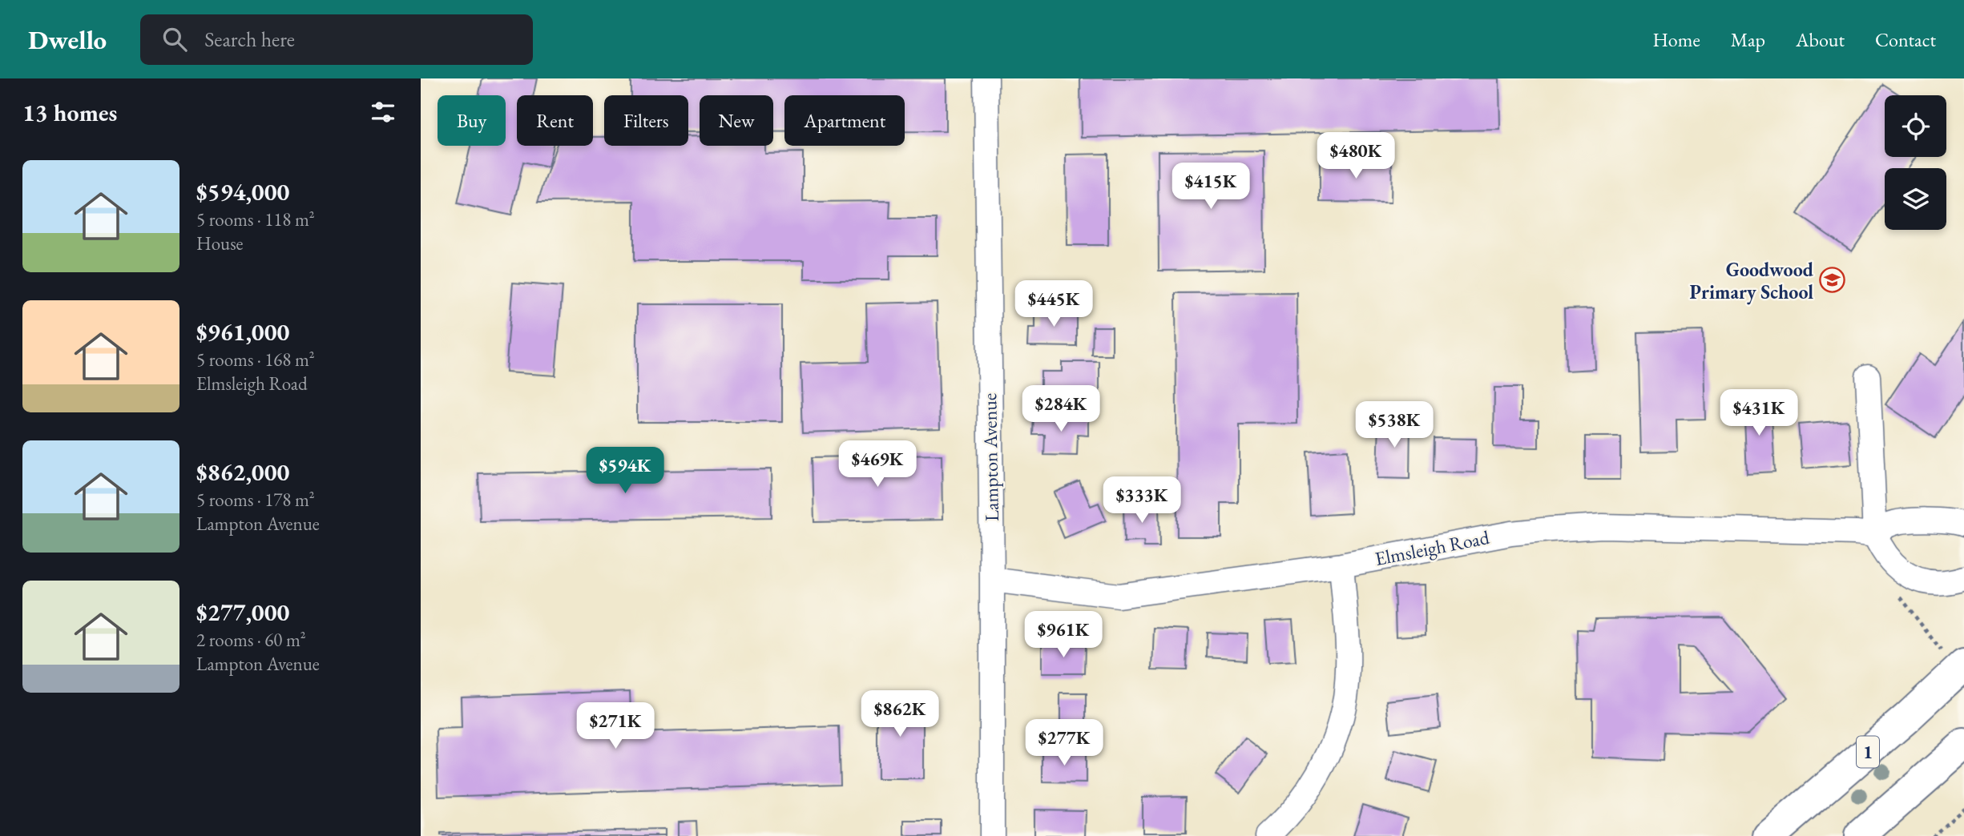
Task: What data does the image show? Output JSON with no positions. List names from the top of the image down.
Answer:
{
  "streets": {
    "highway": ["1"],
    "street": ["Lampton Avenue", "Elmsleigh Road"]
  },
  "crossings": [
    ["Lampton Avenue", "Elmsleigh Road"]
  ],
  "places": {
    "school or university": ["Goodwood Primary School"]
  },
  "page": {
    "header": "Dwello",
    "search": "Search here",
    "nav": [
      "Home",
      "Map",
      "About",
      "Contact"
    ],
    "heading": "13 homes",
    "chip": [
      "Buy",
      "Rent",
      "Filters",
      "New",
      "Apartment"
    ],
    "price": [
      "$480K",
      "$415K",
      "$445K",
      "$284K",
      "$431K",
      "$538K",
      "$469K",
      "$594K",
      "$333K",
      "$961K",
      "$862K",
      "$271K",
      "$277K"
    ],
    "list": [
      {
        "name": "$594,000",
        "note": "5 rooms · 118 m² · House"
      },
      {
        "name": "$961,000",
        "note": "5 rooms · 168 m² · Elmsleigh Road"
      },
      {
        "name": "$862,000",
        "note": "5 rooms · 178 m² · Lampton Avenue"
      },
      {
        "name": "$277,000",
        "note": "2 rooms · 60 m² · Lampton Avenue"
      }
    ]
  }
}
